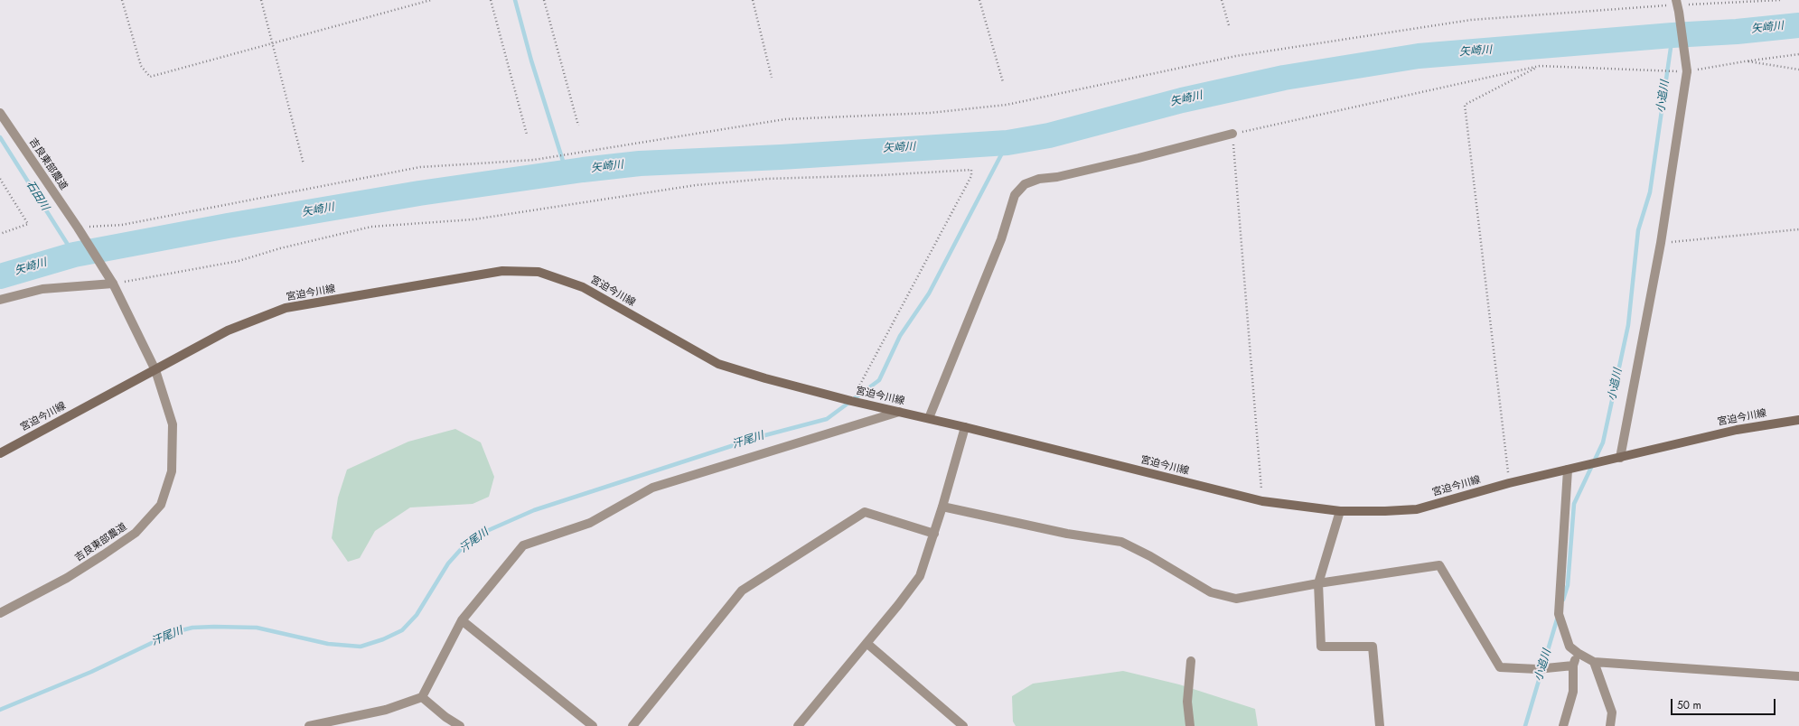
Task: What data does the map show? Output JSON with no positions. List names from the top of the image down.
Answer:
{
  "streets": {
    "main road": ["宮迫今川線"],
    "street": ["吉良東部農道"]
  },
  "crossings": [
    ["吉良東部農道", "宮迫今川線"]
  ],
  "water": [
    "矢崎川",
    "小追川",
    "石田川",
    "汗尾川"
  ],
  "scale_bar": "50 m"
}
